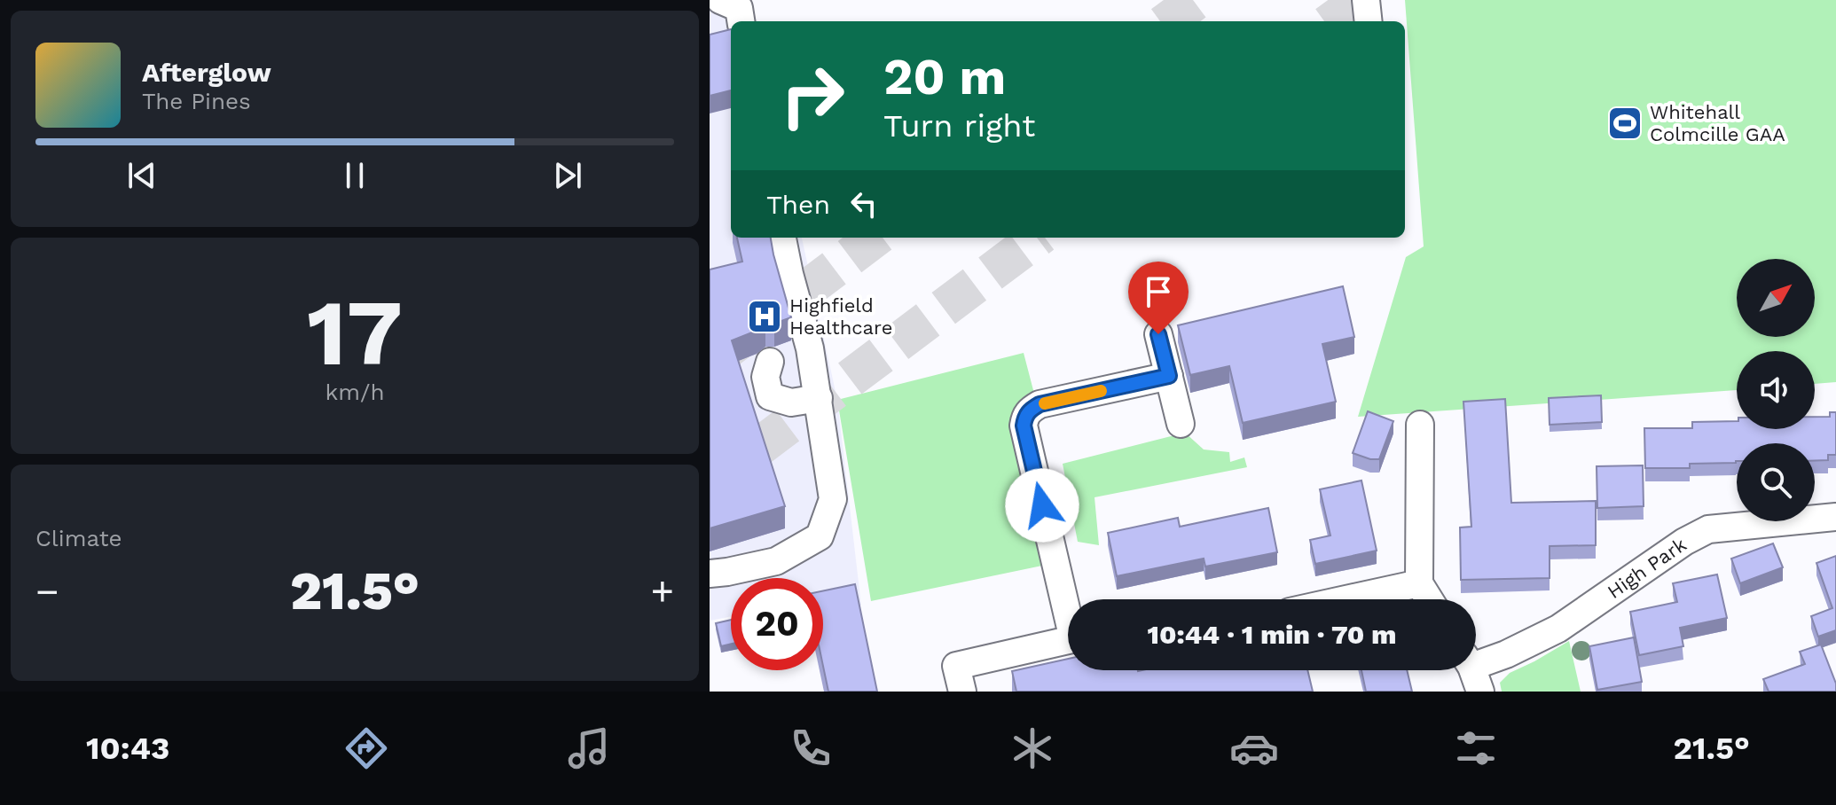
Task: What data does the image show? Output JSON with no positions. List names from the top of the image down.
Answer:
{
  "streets": {
    "street": ["High Park"]
  },
  "places": {
    "sports": ["Whitehall Colmcille GAA"],
    "hospital": ["Highfield Healthcare"]
  },
  "north": "top right",
  "page": {
    "turn": ["20 m", "Turn right"],
    "song": ["Afterglow", "The Pines"],
    "then": "Then",
    "tile": [
      ["17", "km/h"],
      "Climate"
    ],
    "heat": ["−", "21.5°", "+"],
    "limit": "20",
    "trip": "10:44 · 1 min · 70 m",
    "tabs": ["10:43", "21.5°"]
  }
}
